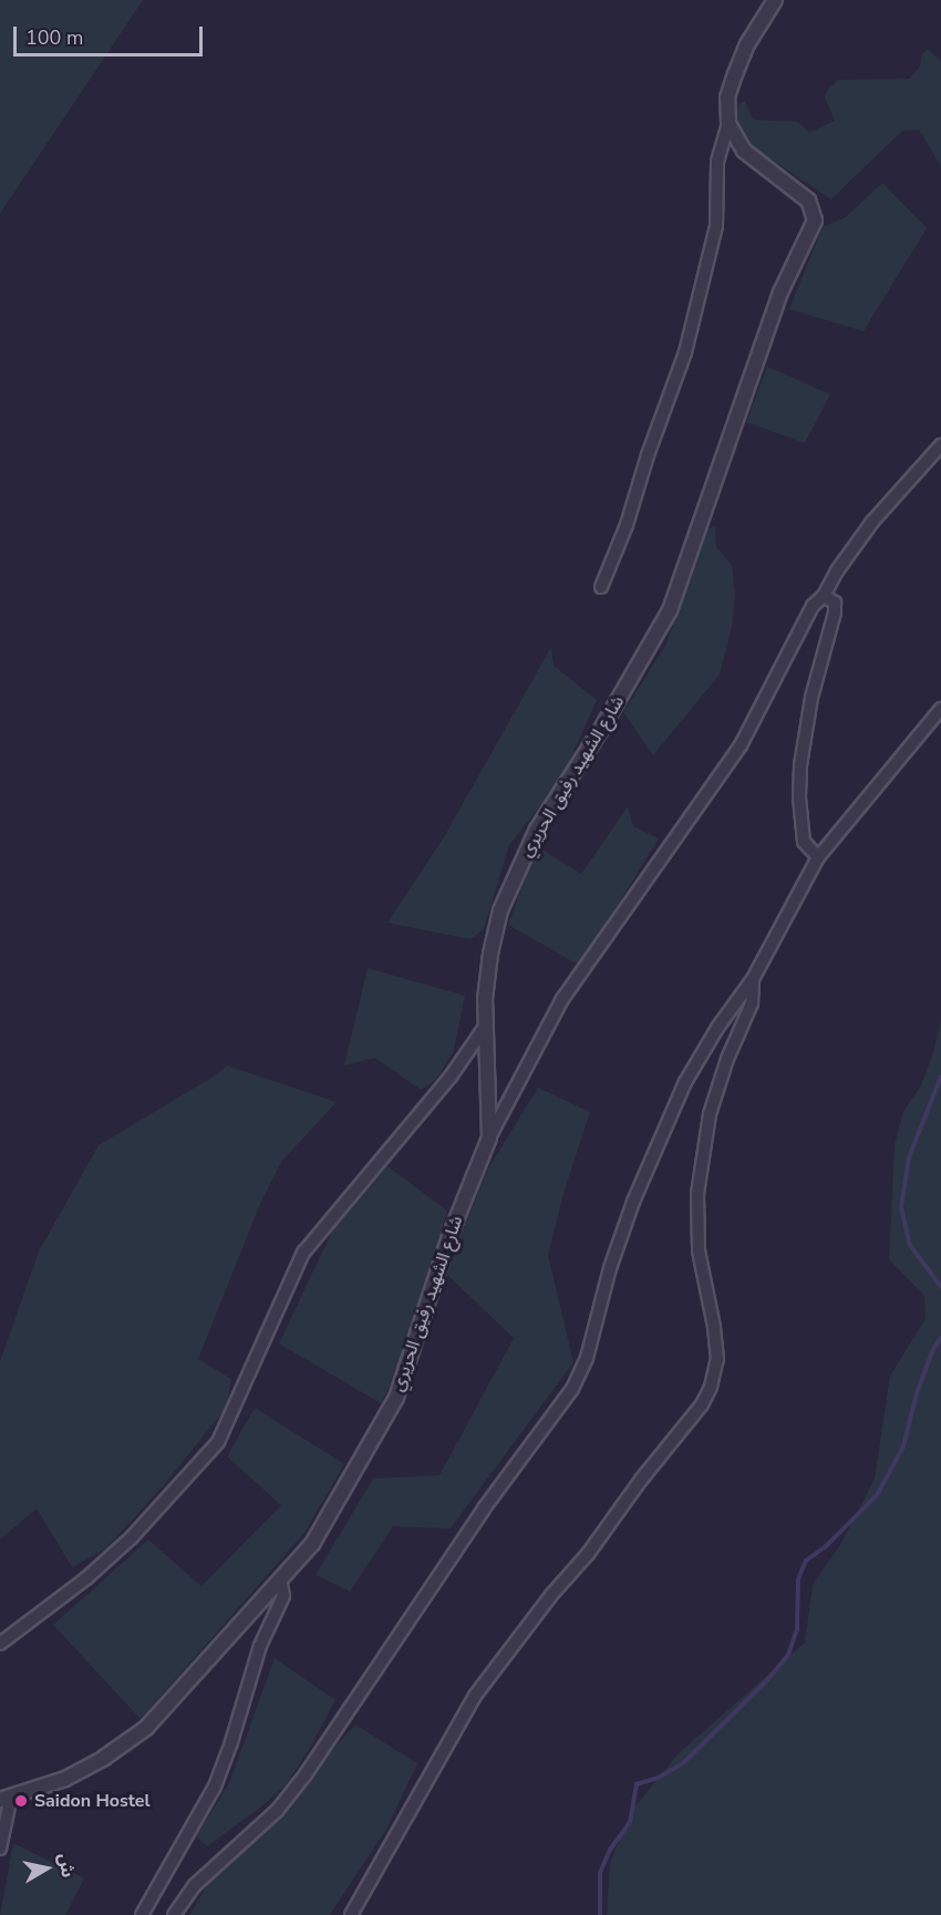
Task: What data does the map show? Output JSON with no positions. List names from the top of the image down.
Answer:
{
  "streets": {
    "street": ["شارع الشهيد رفيق الحريري"]
  },
  "places": ["Saidon Hostel"],
  "scale_bar": "100 m",
  "north": "right"
}
